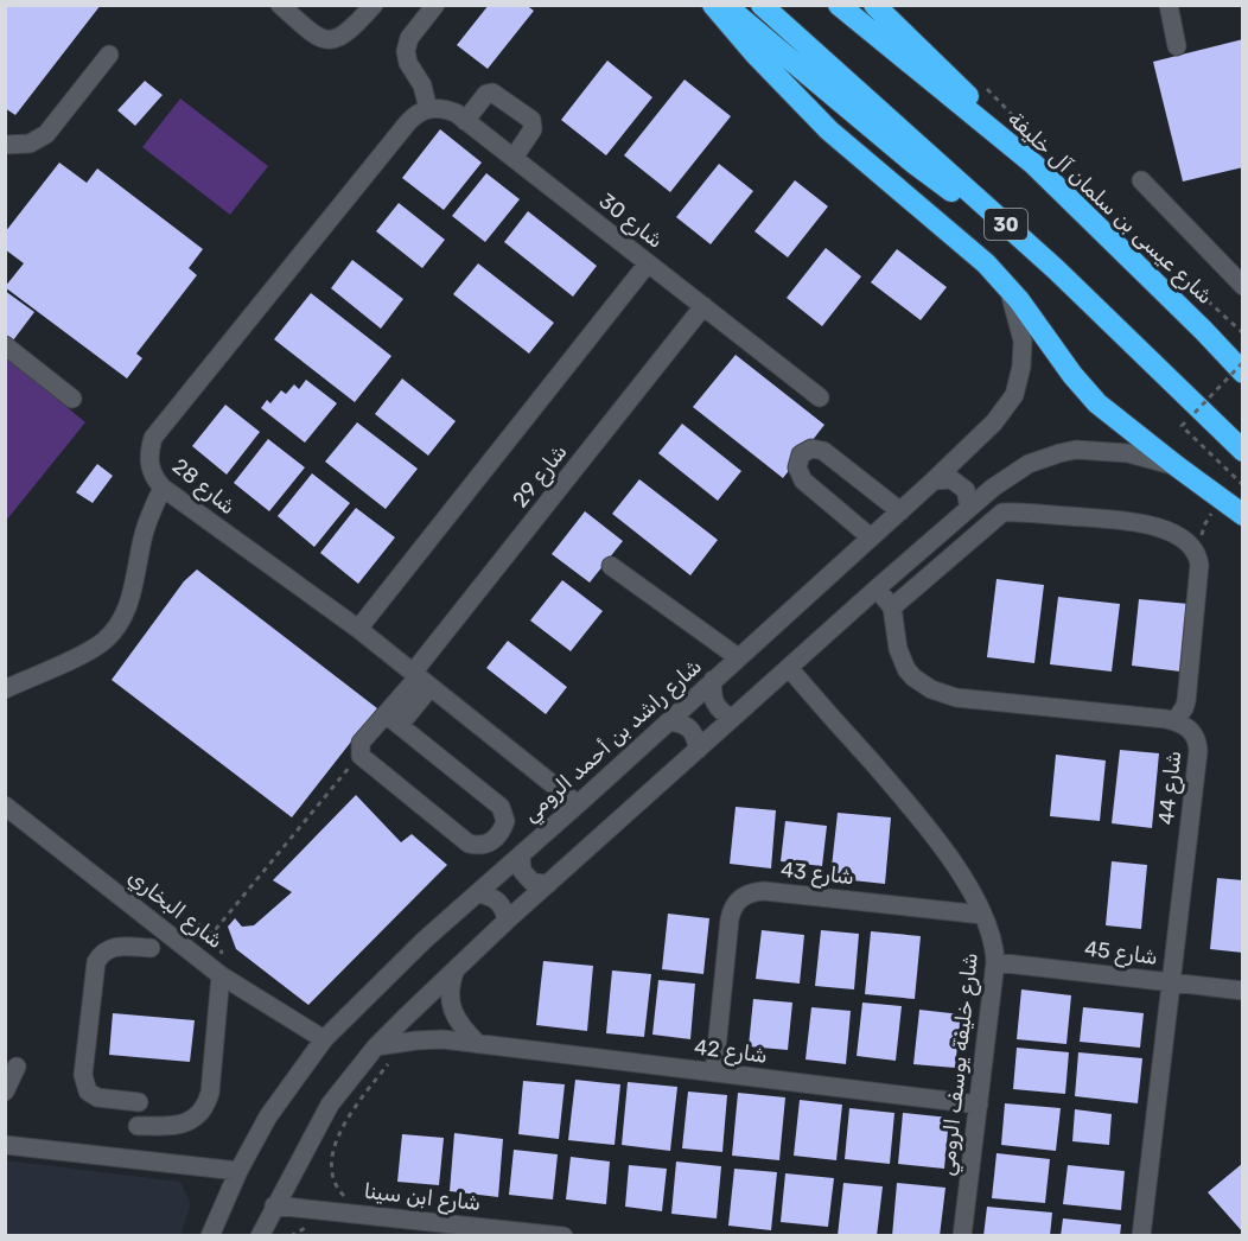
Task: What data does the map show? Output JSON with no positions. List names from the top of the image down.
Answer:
{
  "streets": {
    "highway": ["شارع عيسى بن سلمان آل خليفة", "30"],
    "street": [
      "شارع 30",
      "شارع 29",
      "شارع 28",
      "شارع راشد بن أحمد الرومي",
      "شارع 44",
      "شارع 43",
      "شارع البخاري",
      "شارع 45",
      "شارع 42",
      "شارع خليفة يوسف الرومي",
      "شارع ابن سينا"
    ]
  },
  "crossings": [
    ["شارع 30", "شارع 29"],
    ["شارع 30", "شارع 28"],
    ["شارع 29", "شارع 28"],
    ["شارع 28", "شارع راشد بن أحمد الرومي"],
    ["شارع راشد بن أحمد الرومي", "شارع البخاري"],
    ["شارع 44", "شارع 45"],
    ["شارع 43", "شارع 42"],
    ["شارع 43", "شارع خليفة يوسف الرومي"],
    ["شارع 45", "شارع خليفة يوسف الرومي"],
    ["شارع 42", "شارع خليفة يوسف الرومي"]
  ]
}
